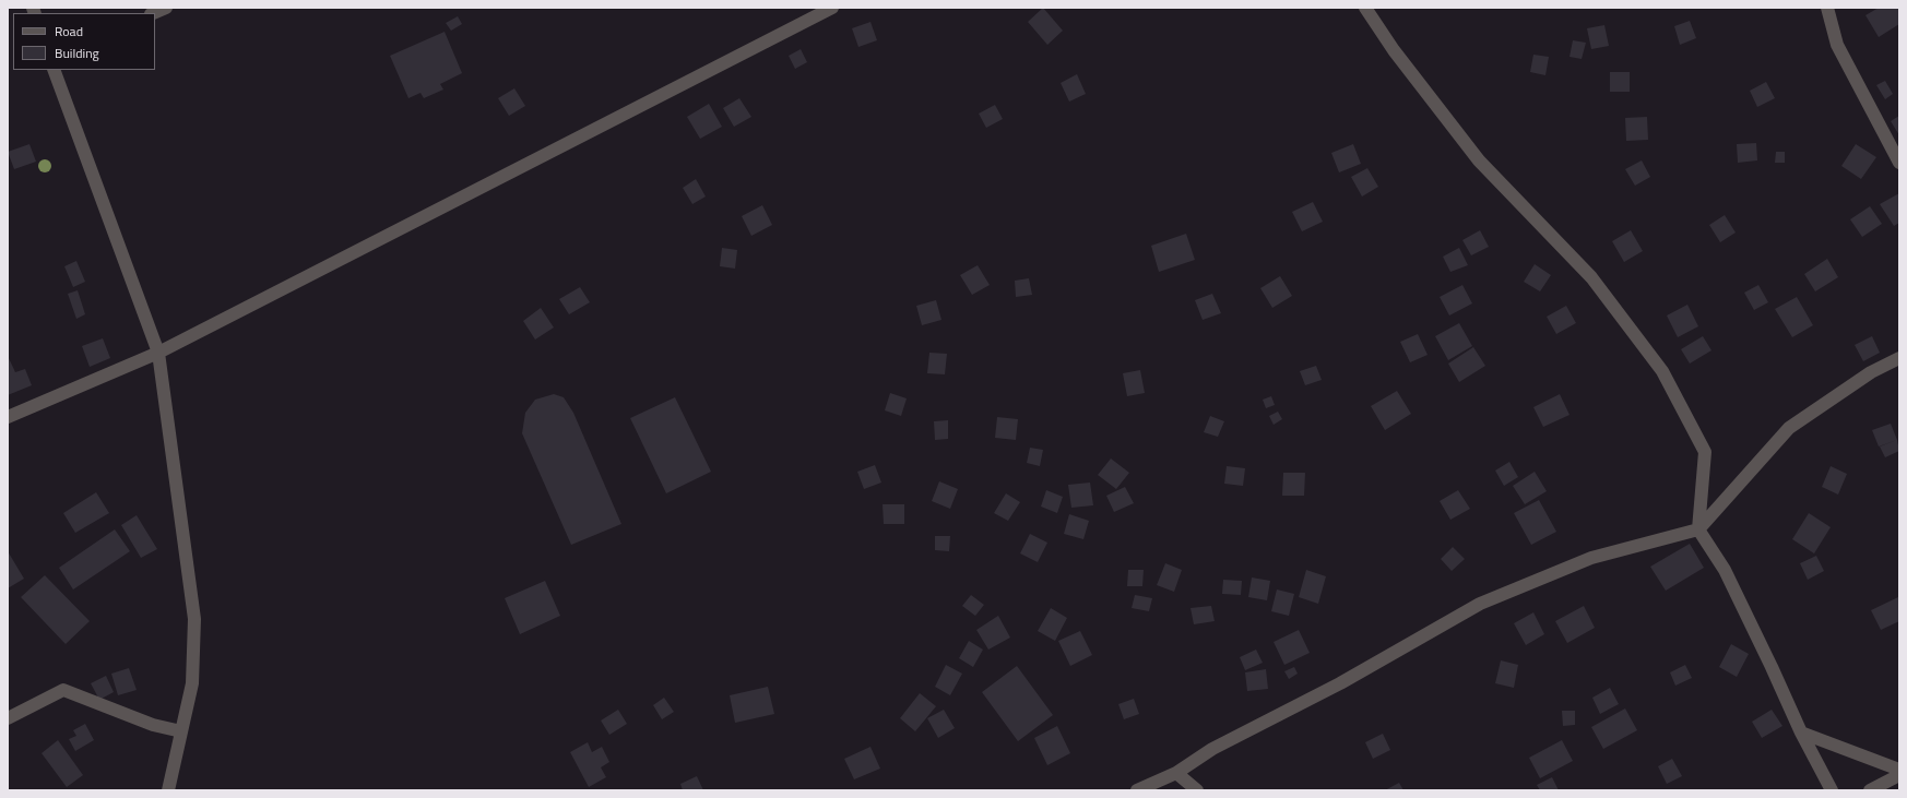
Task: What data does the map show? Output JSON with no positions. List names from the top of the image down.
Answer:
{
  "legend": ["Road", "Building"]
}
